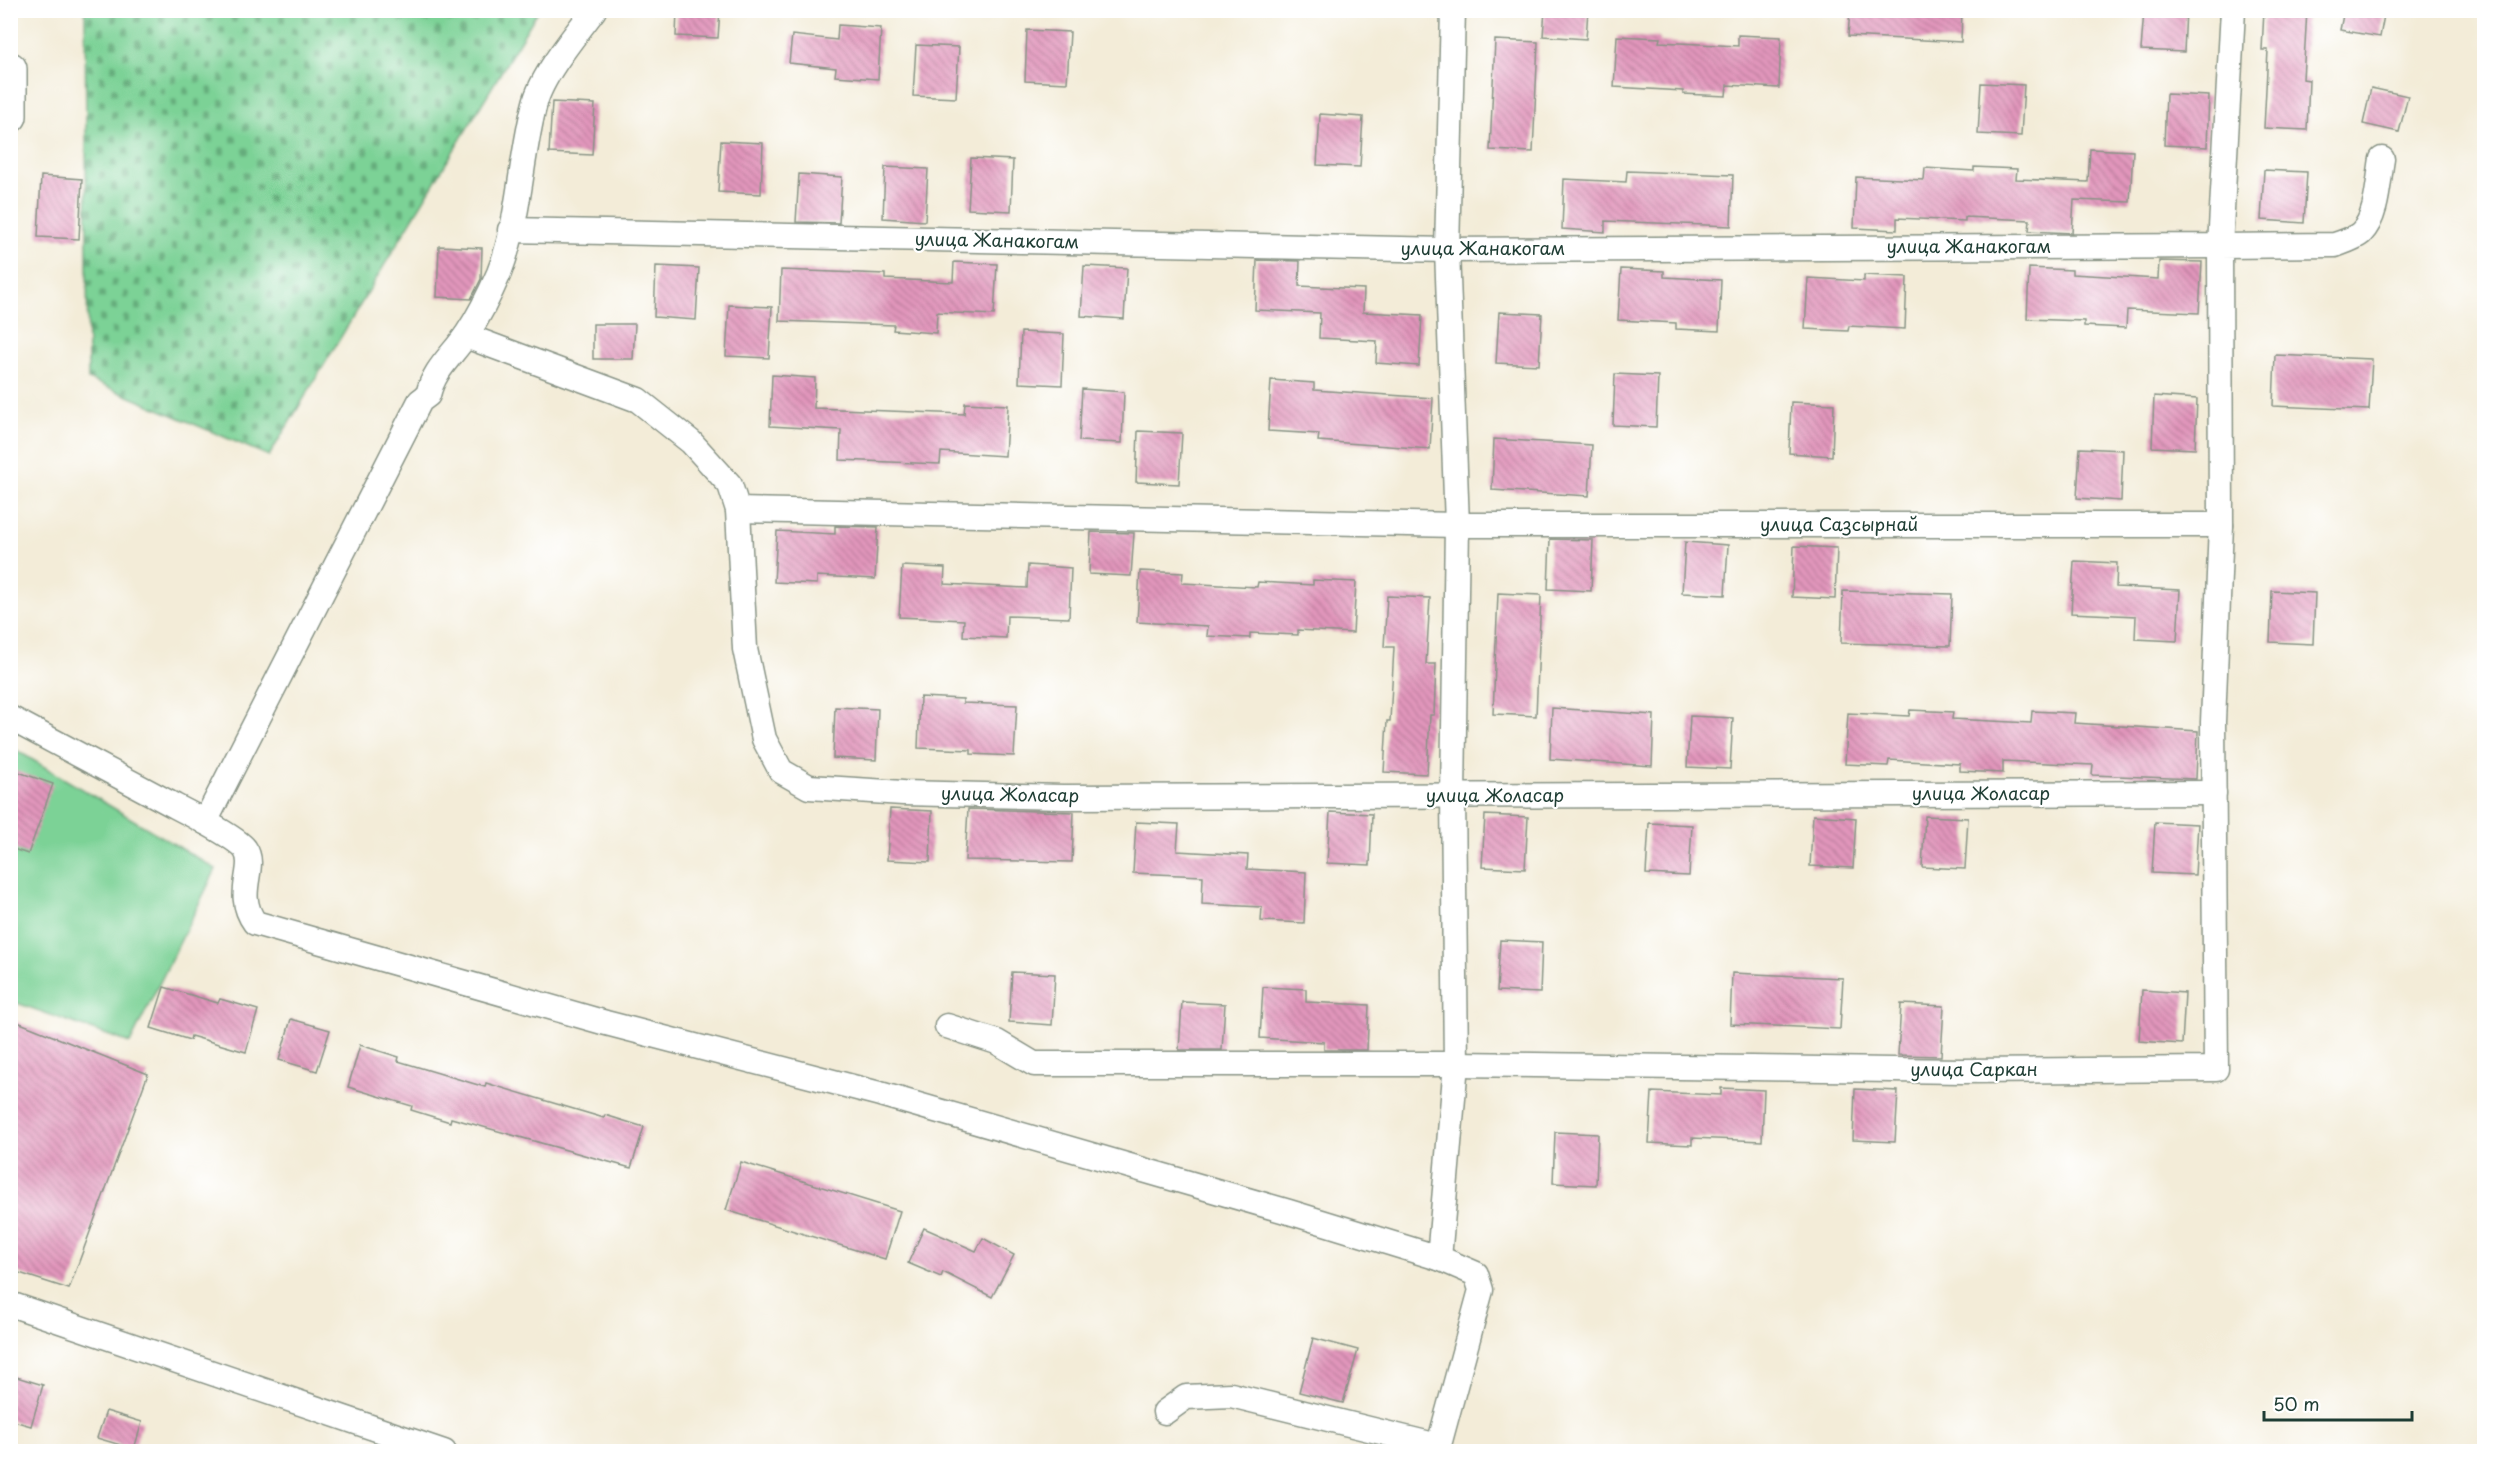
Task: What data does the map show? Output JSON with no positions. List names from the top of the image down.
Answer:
{
  "streets": {
    "street": [
      "улица Жанакогам",
      "улица Сазсырнай",
      "улица Жоласар",
      "улица Саркан"
    ]
  },
  "crossings": [
    ["улица Сазсырнай", "улица Жоласар"],
    ["улица Жоласар", "улица Саркан"]
  ],
  "scale_bar": "50 m"
}
